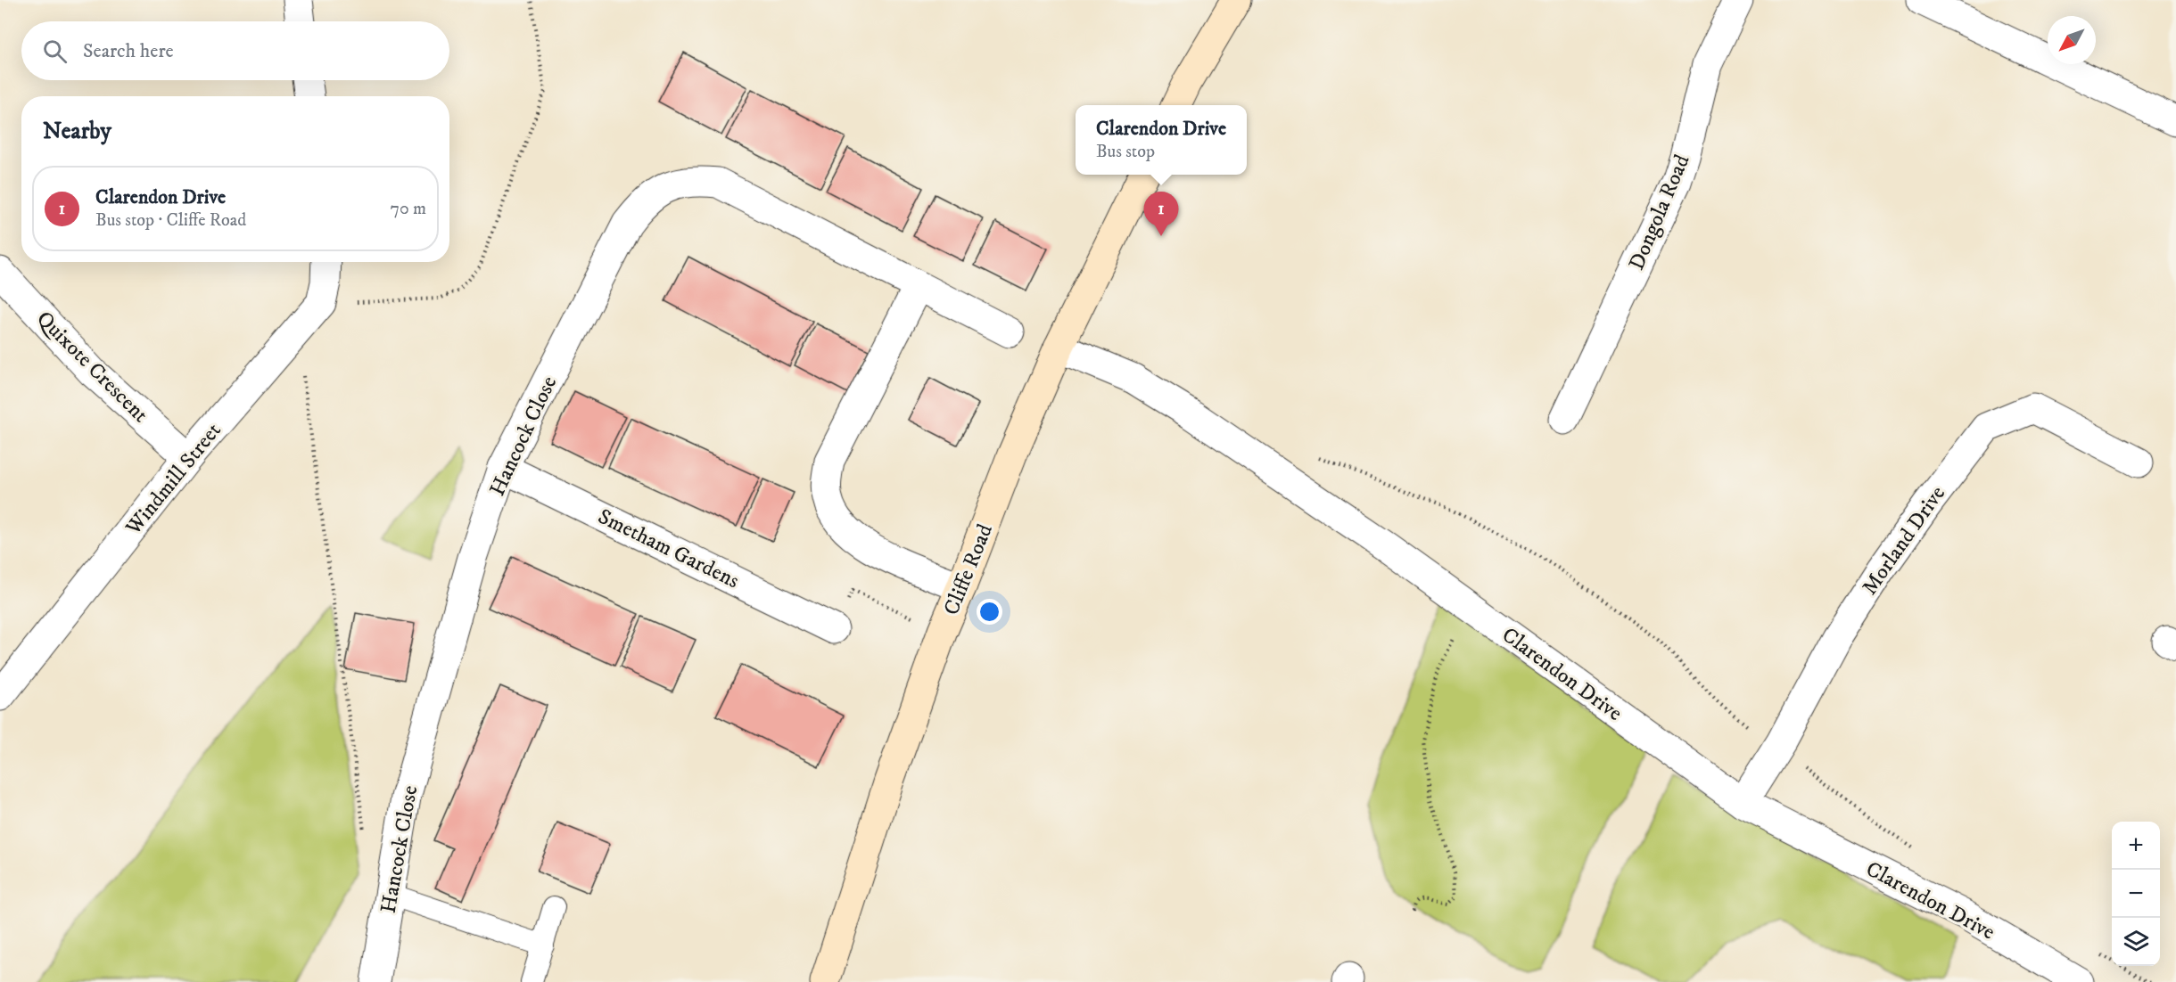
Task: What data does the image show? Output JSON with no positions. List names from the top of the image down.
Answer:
{
  "streets": {
    "street": [
      "Dongola Road",
      "Quixote Crescent",
      "Hancock Close",
      "Windmill Street",
      "Morland Drive",
      "Smetham Gardens",
      "Cliffe Road",
      "Clarendon Drive"
    ]
  },
  "crossings": [
    ["Quixote Crescent", "Windmill Street"],
    ["Hancock Close", "Smetham Gardens"],
    ["Morland Drive", "Clarendon Drive"],
    ["Cliffe Road", "Clarendon Drive"]
  ],
  "north": "bottom left",
  "page": {
    "search": "Search here",
    "heading": "Nearby",
    "popup": ["Clarendon Drive", "Bus stop"],
    "list": [
      {
        "mark": "1",
        "name": "Clarendon Drive",
        "note": "Bus stop · Cliffe Road",
        "value": "70 m"
      }
    ],
    "pins": "1",
    "map_buttons": ["+", "−"]
  }
}
